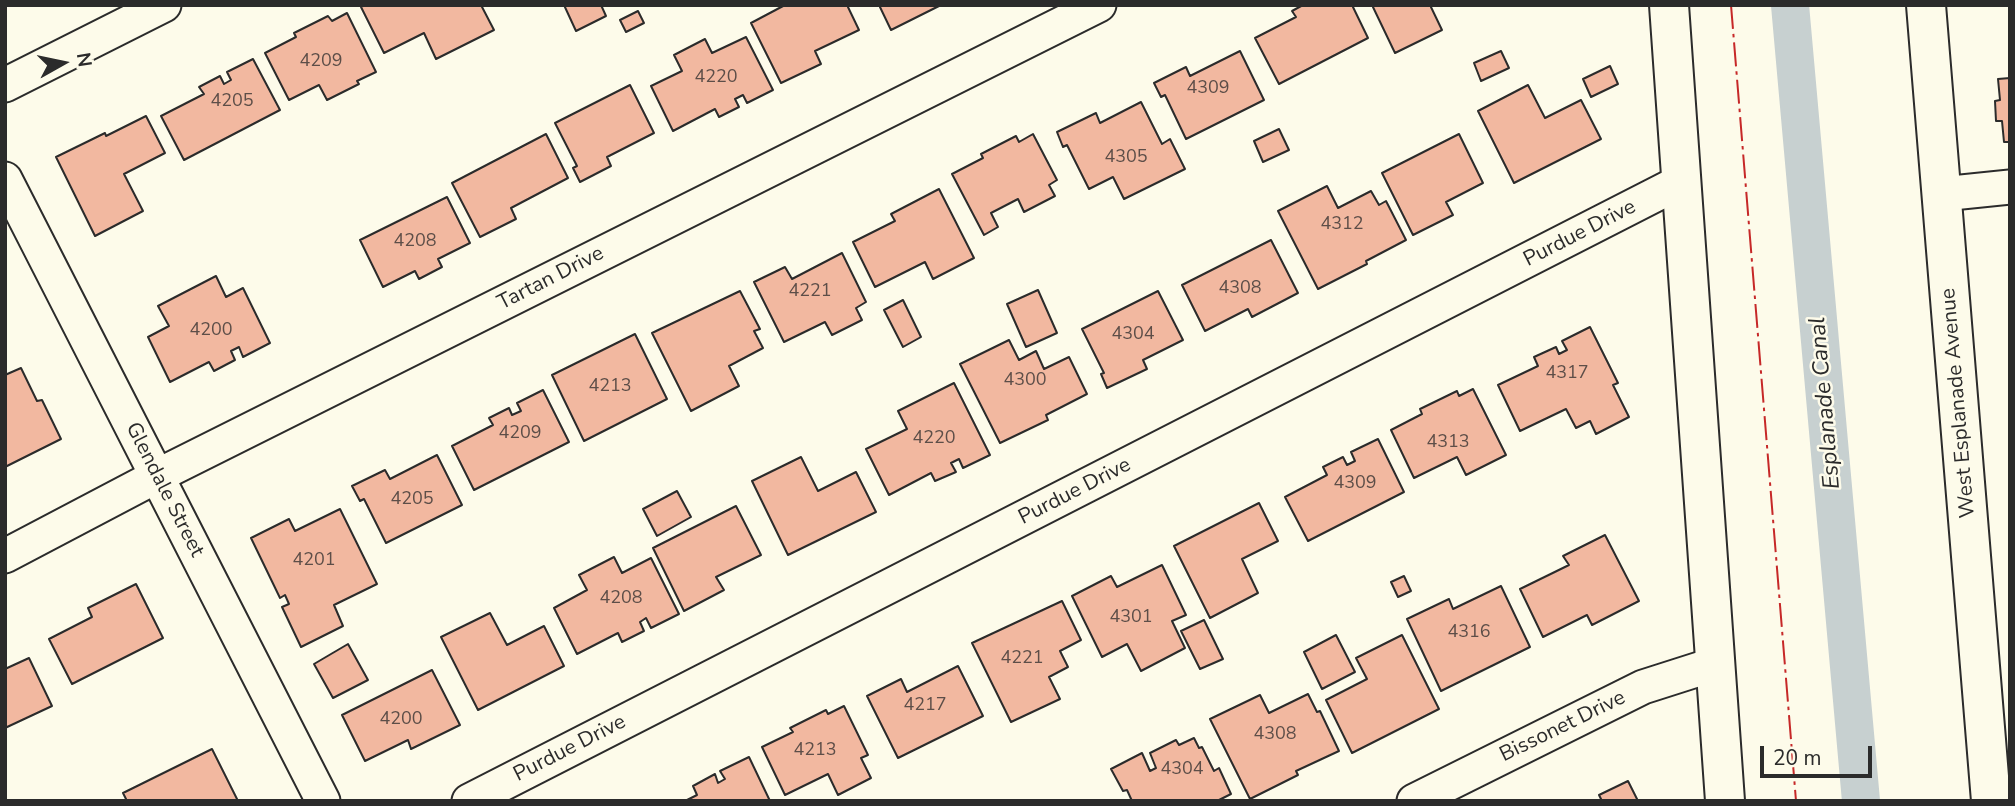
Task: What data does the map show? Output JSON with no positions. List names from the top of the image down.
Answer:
{
  "streets": {
    "main road": ["West Esplanade Avenue"],
    "street": [
      "Purdue Drive",
      "Tartan Drive",
      "Glendale Street",
      "Bissonet Drive"
    ]
  },
  "crossings": [
    ["Tartan Drive", "Glendale Street"]
  ],
  "water": ["Esplanade Canal"],
  "house_numbers": [
    "4209",
    "4220",
    "4309",
    "4205",
    "4305",
    "4312",
    "4208",
    "4308",
    "4221",
    "4200",
    "4304",
    "4317",
    "4300",
    "4213",
    "4209",
    "4220",
    "4313",
    "4309",
    "4205",
    "4201",
    "4208",
    "4301",
    "4316",
    "4221",
    "4217",
    "4200",
    "4308",
    "4213",
    "4304"
  ],
  "scale_bar": "20 m",
  "north": "right"
}
